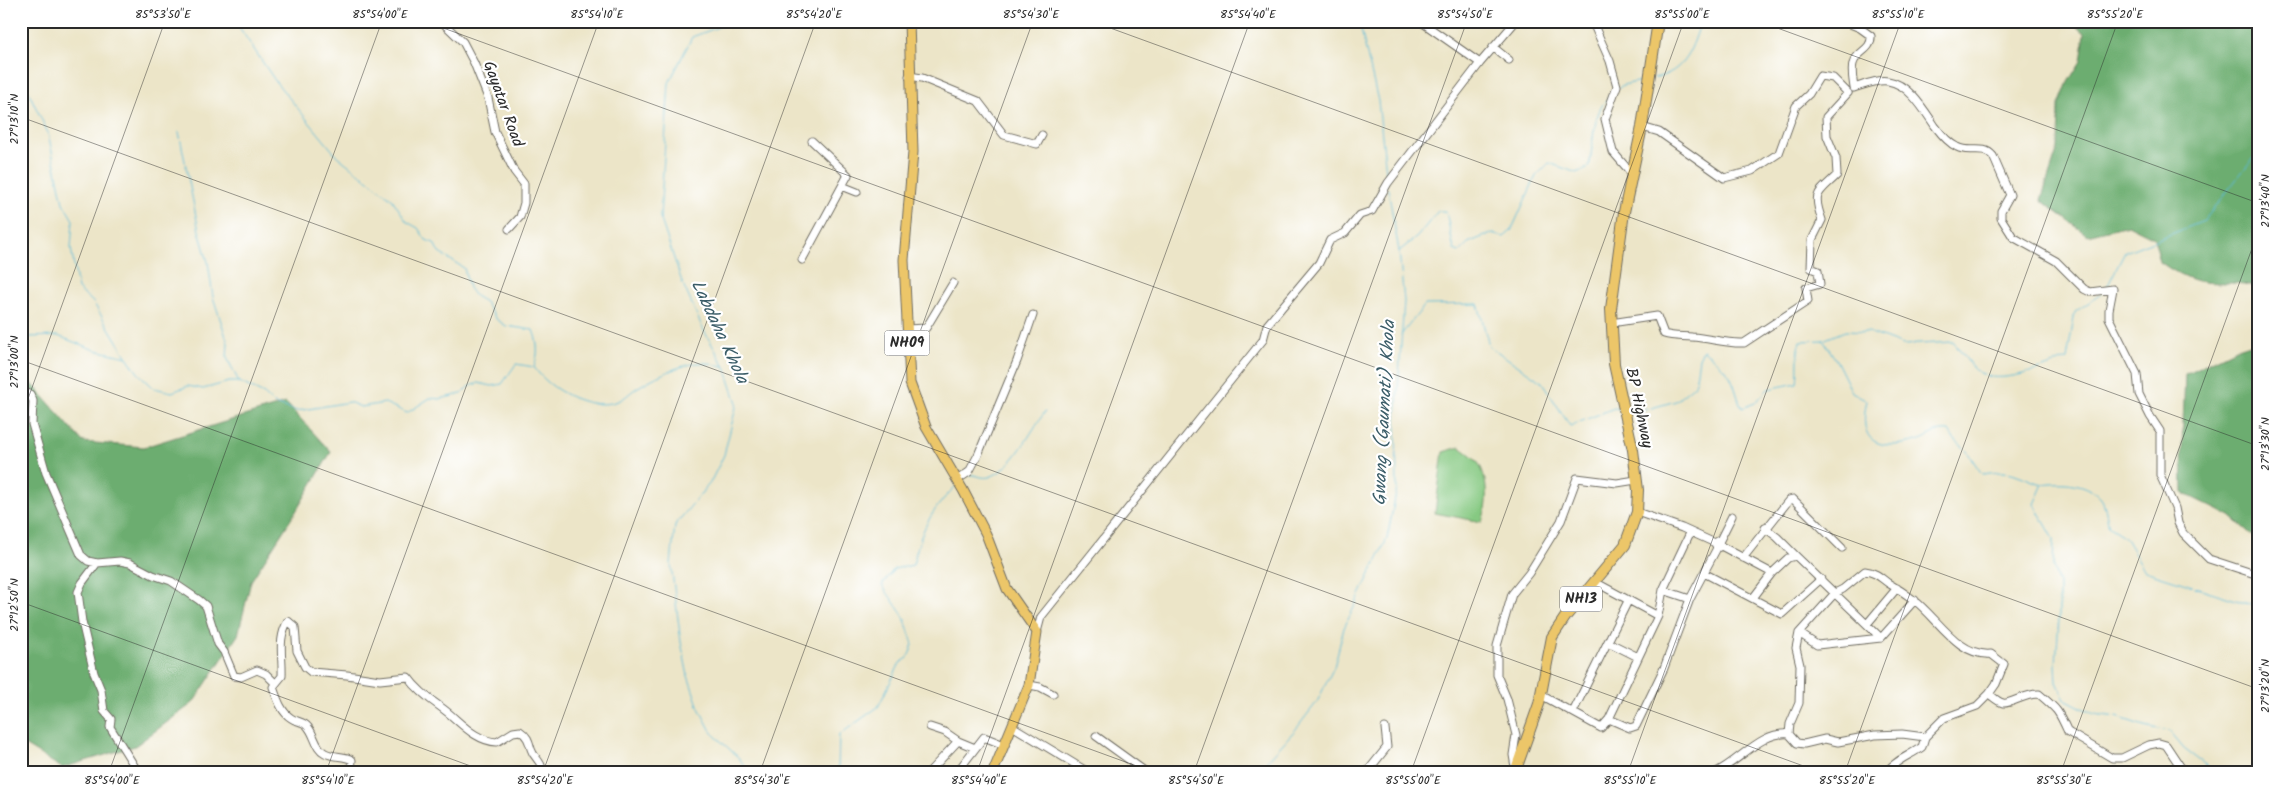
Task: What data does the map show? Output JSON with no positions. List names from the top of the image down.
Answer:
{
  "streets": {
    "highway": ["BP Highway", "NH13"],
    "main road": ["NH09"],
    "street": ["Gayatar Road"]
  },
  "water": ["Labdaha Khola", "Gwang (Gaumati) Khola"],
  "coordinates": [
    "85°53'50\"E",
    "85°54'00\"E",
    "85°54'10\"E",
    "85°54'20\"E",
    "85°54'30\"E",
    "85°54'40\"E",
    "85°54'50\"E",
    "85°55'00\"E",
    "85°55'10\"E",
    "85°55'20\"E",
    "27°13'10\"N",
    "27°13'40\"N",
    "27°13'00\"N",
    "27°13'30\"N",
    "27°12'50\"N",
    "27°13'20\"N",
    "85°55'30\"E"
  ]
}
